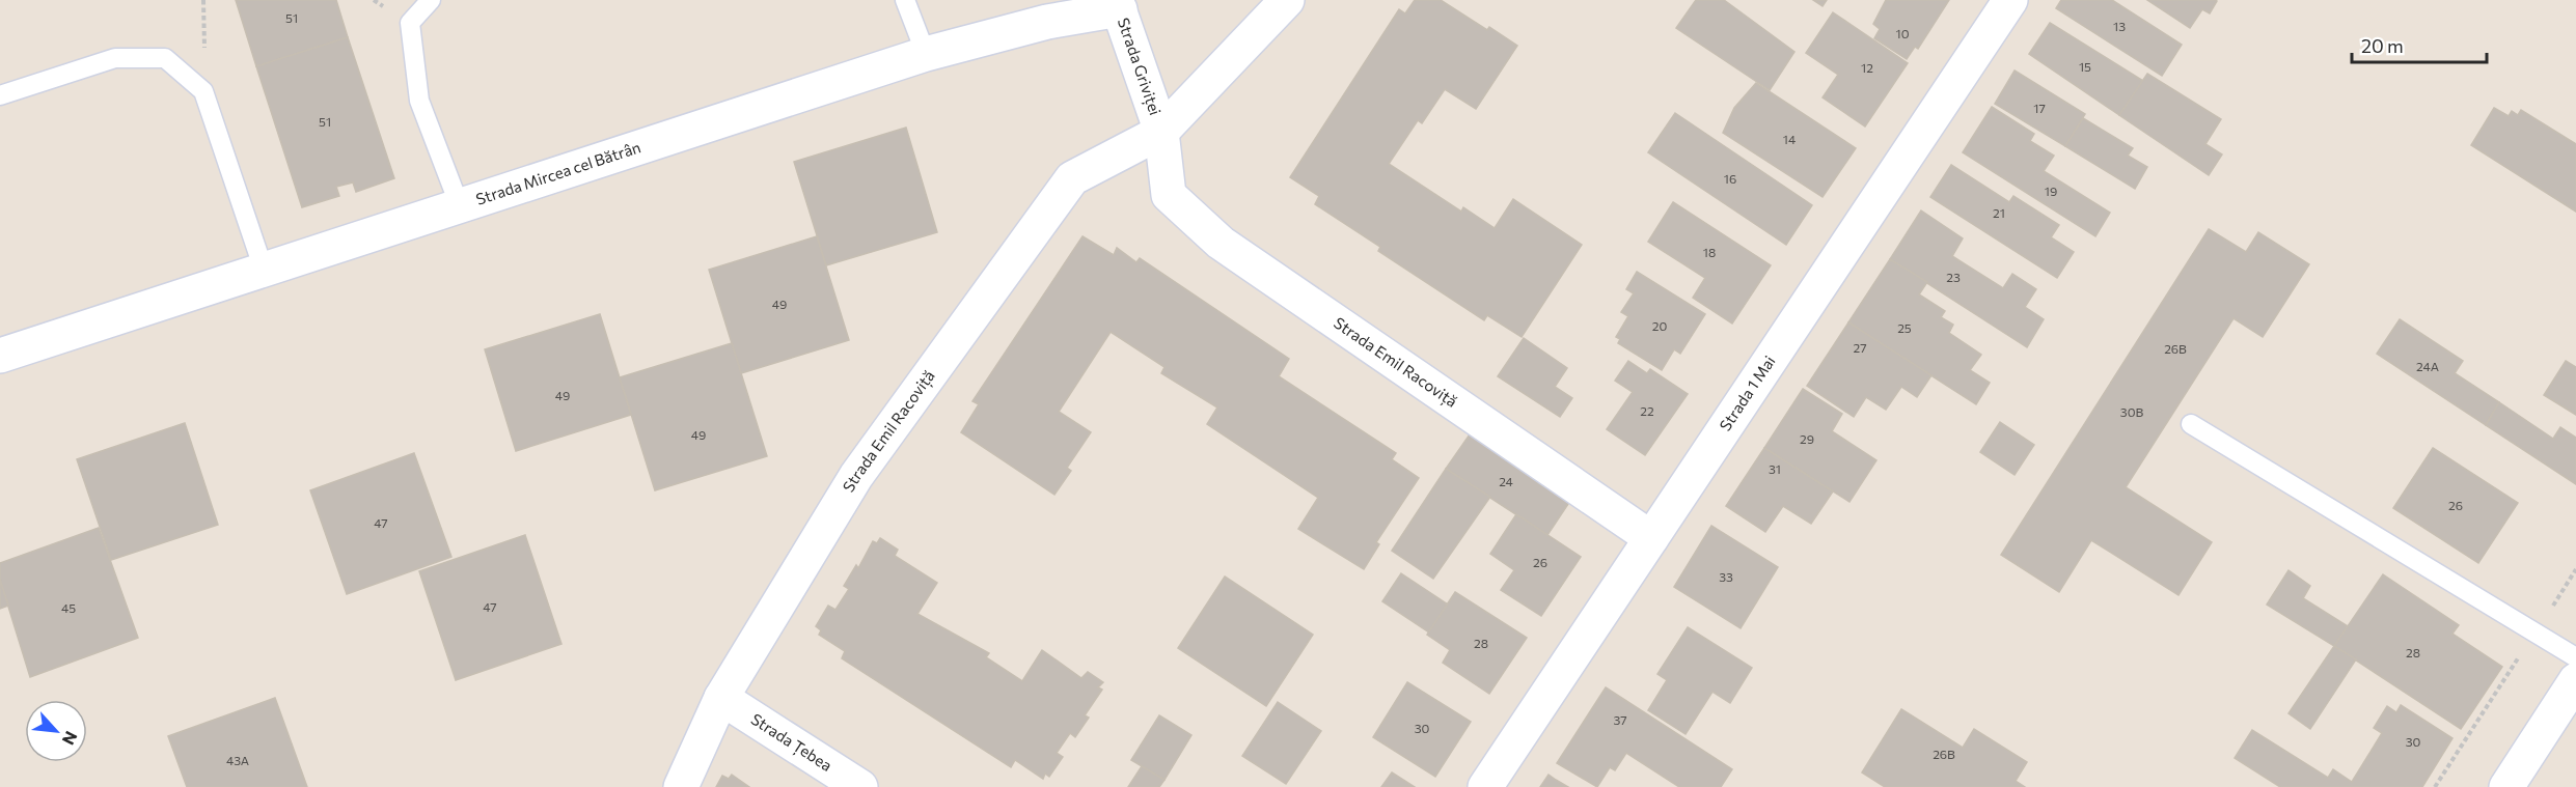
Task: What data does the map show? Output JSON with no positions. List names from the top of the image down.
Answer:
{
  "streets": {
    "street": [
      "Strada Griviței",
      "Strada Mircea cel Bătrân",
      "Strada Emil Racoviță",
      "Strada 1 Mai",
      "Strada Țebea"
    ]
  },
  "crossings": [
    ["Strada Griviței", "Strada Mircea cel Bătrân"],
    ["Strada Griviței", "Strada Emil Racoviță"],
    ["Strada Emil Racoviță", "Strada 1 Mai"],
    ["Strada Emil Racoviță", "Strada Țebea"]
  ],
  "house_numbers": [
    "51",
    "13",
    "10",
    "15",
    "12",
    "17",
    "51",
    "14",
    "16",
    "19",
    "21",
    "18",
    "23",
    "49",
    "20",
    "25",
    "27",
    "26B",
    "24A",
    "49",
    "22",
    "30B",
    "49",
    "29",
    "31",
    "24",
    "26",
    "47",
    "26",
    "33",
    "47",
    "45",
    "28",
    "28",
    "37",
    "30",
    "30",
    "26B",
    "43A"
  ],
  "scale_bar": "20 m",
  "north": "bottom right"
}
